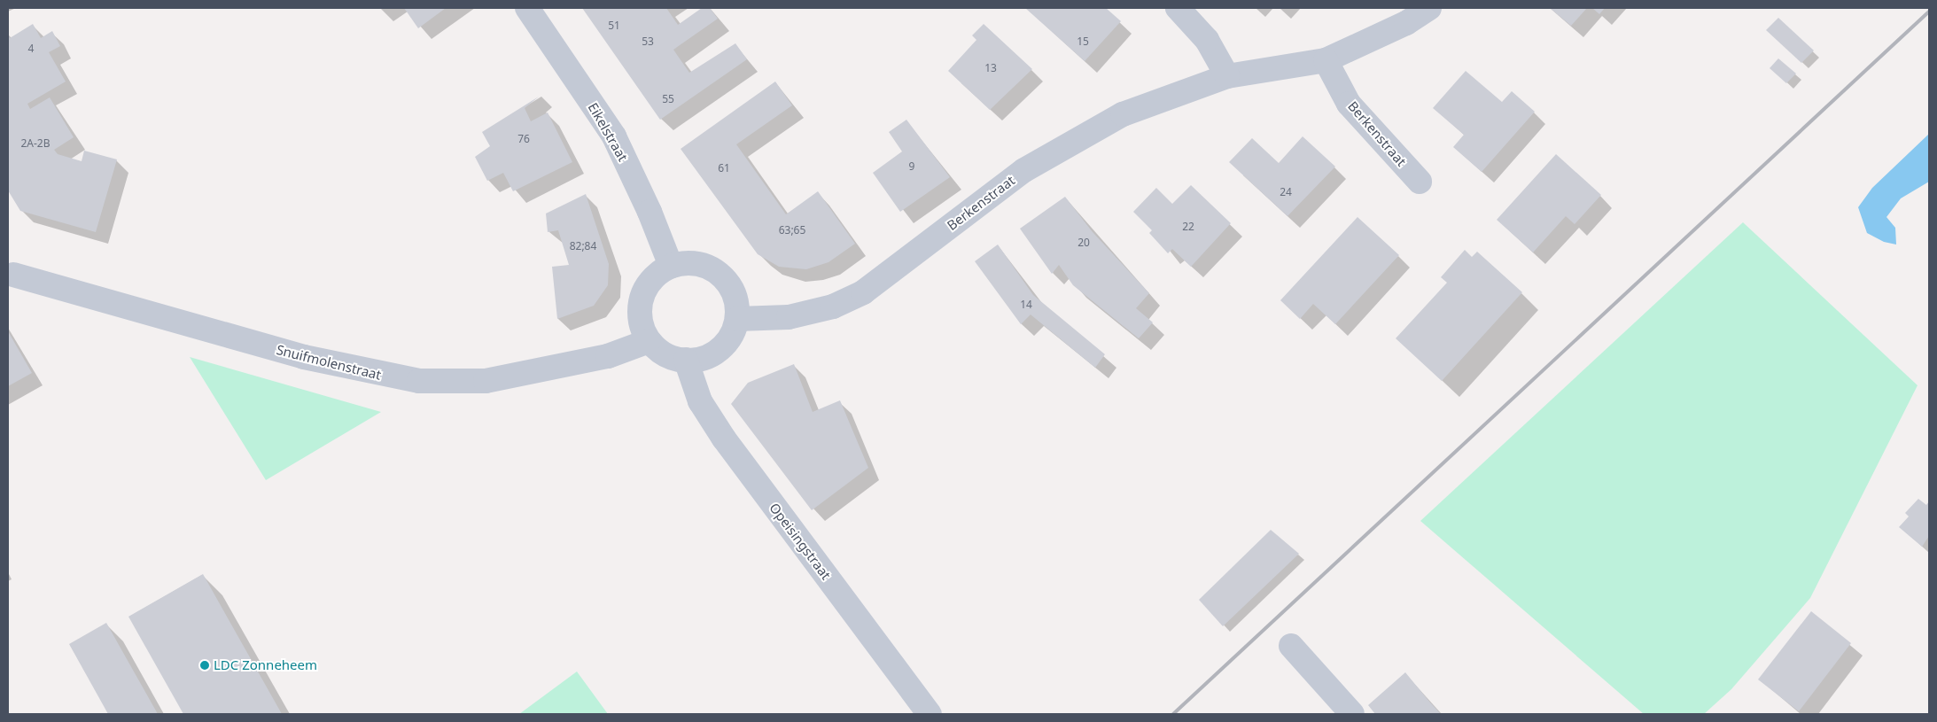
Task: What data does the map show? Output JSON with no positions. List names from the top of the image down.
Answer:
{
  "streets": {
    "street": [
      "Eikelstraat",
      "Berkenstraat",
      "Snuifmolenstraat",
      "Opeisingstraat"
    ]
  },
  "crossings": [
    ["Eikelstraat", "Berkenstraat"],
    ["Eikelstraat", "Snuifmolenstraat"],
    ["Eikelstraat", "Opeisingstraat"],
    ["Berkenstraat", "Snuifmolenstraat"],
    ["Berkenstraat", "Opeisingstraat"],
    ["Snuifmolenstraat", "Opeisingstraat"]
  ],
  "places": ["LDC Zonneheem"],
  "house_numbers": [
    "51",
    "53",
    "15",
    "4",
    "13",
    "55",
    "76",
    "2A-2B",
    "9",
    "61",
    "24",
    "22",
    "63;65",
    "20",
    "82;84",
    "14"
  ]
}
